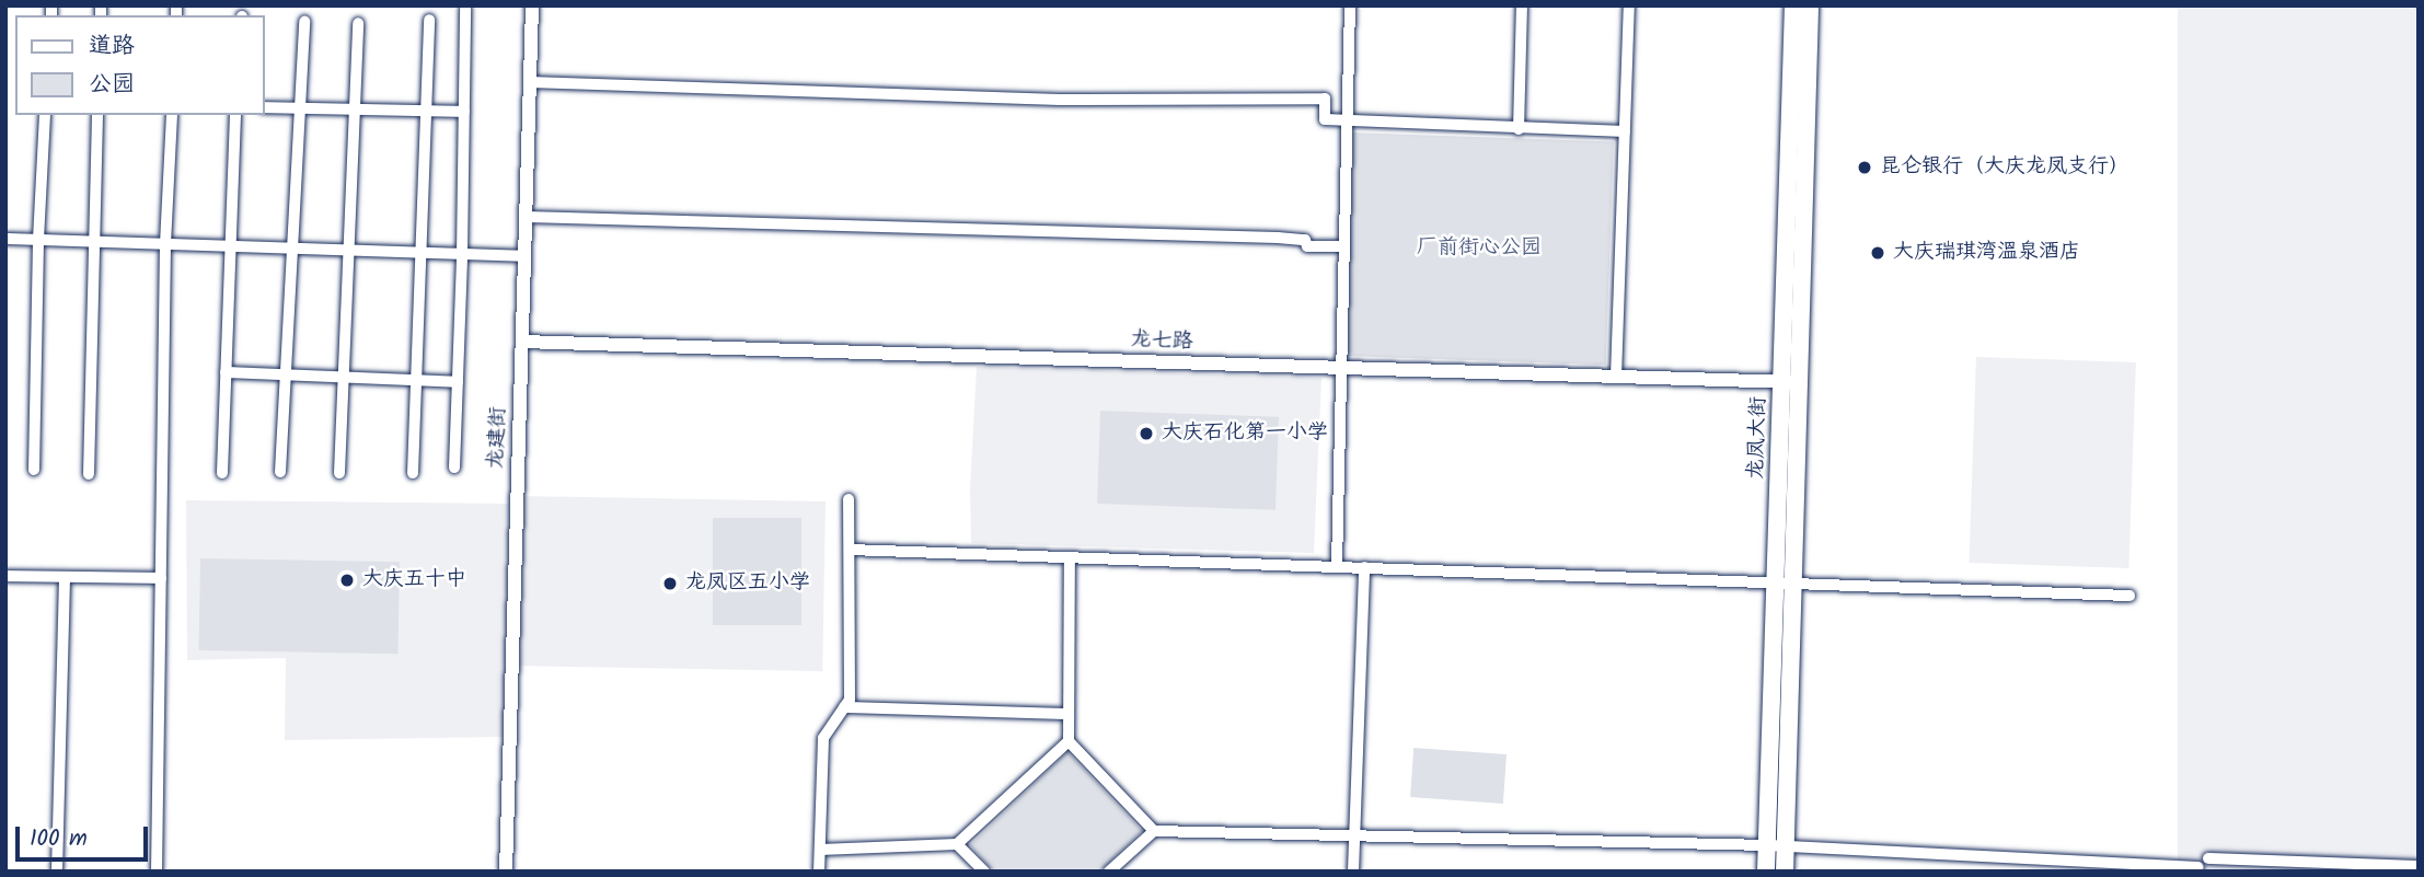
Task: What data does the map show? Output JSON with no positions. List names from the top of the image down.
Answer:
{
  "streets": {
    "main road": ["龙凤大街"],
    "street": ["龙七路", "龙建街"]
  },
  "crossings": [
    ["龙七路", "龙建街"],
    ["龙七路", "龙凤大街"]
  ],
  "parks": ["厂前街心公园"],
  "places": [
    "昆仑银行（大庆龙凤支行）",
    "大庆瑞琪湾温泉酒店",
    "大庆石化第一小学",
    "大庆五十中",
    "龙凤区五小学"
  ],
  "legend": ["道路", "公园"],
  "scale_bar": "100 m"
}
